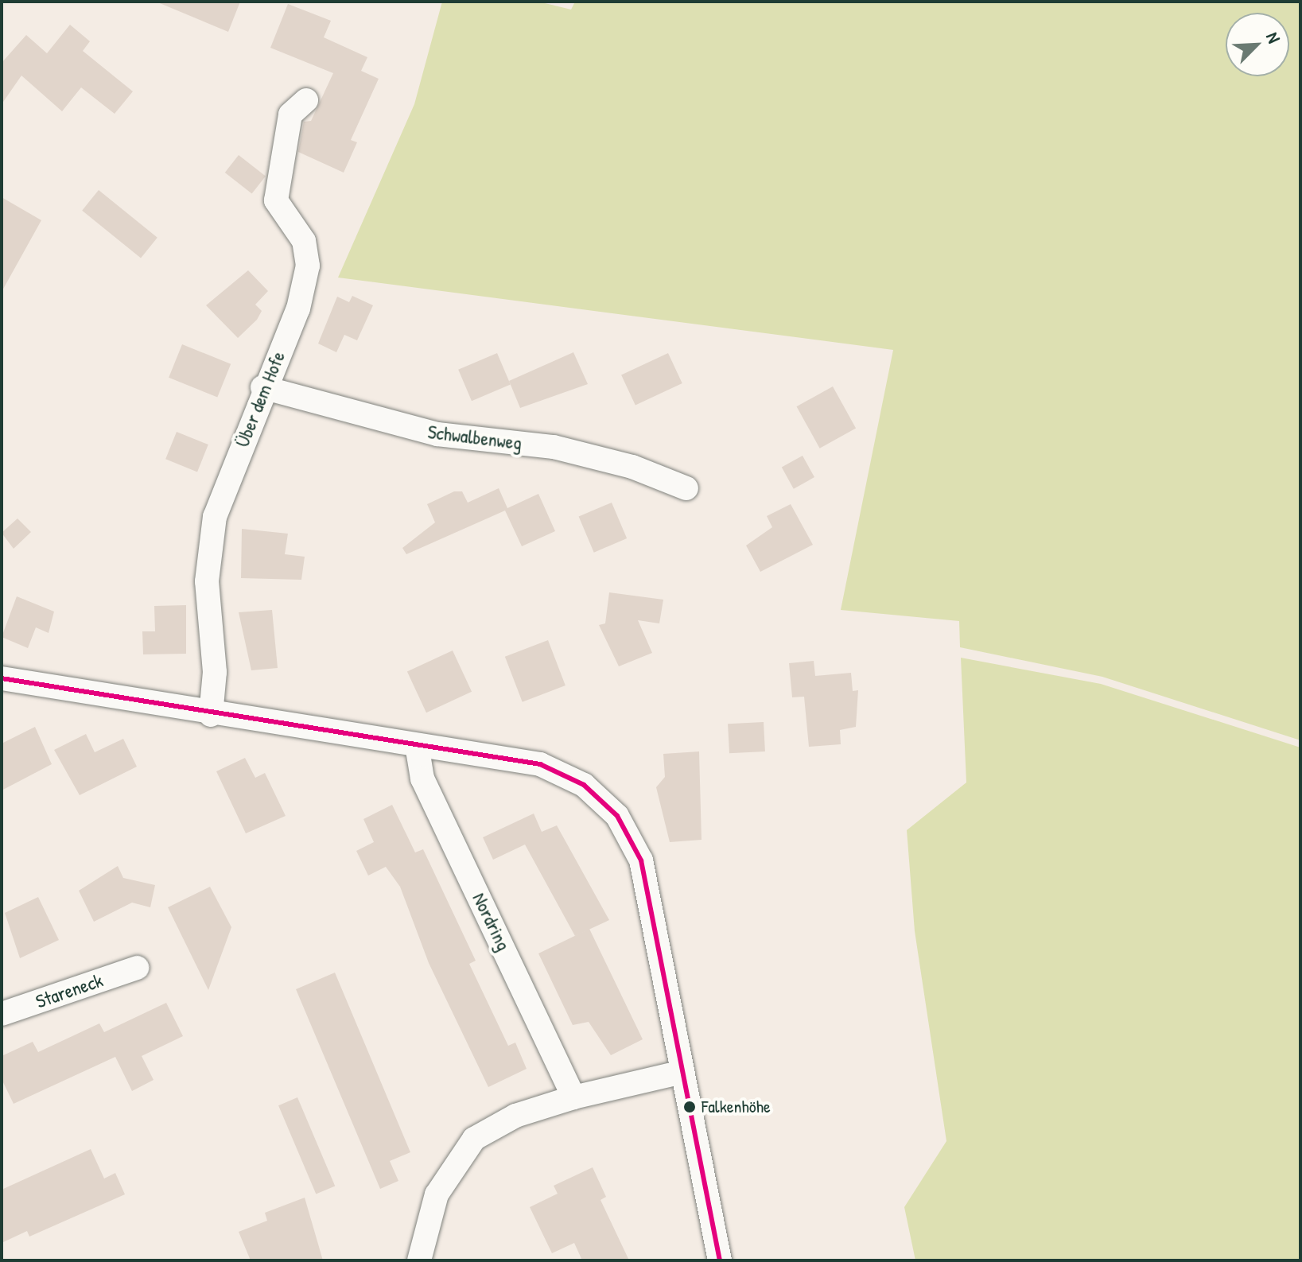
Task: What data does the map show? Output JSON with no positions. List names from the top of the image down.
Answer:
{
  "streets": {
    "street": [
      "Über dem Hofe",
      "Schwalbenweg",
      "Nordring",
      "Stareneck"
    ]
  },
  "crossings": [
    ["Über dem Hofe", "Schwalbenweg"]
  ],
  "places": ["Falkenhöhe"],
  "north": "top right"
}
